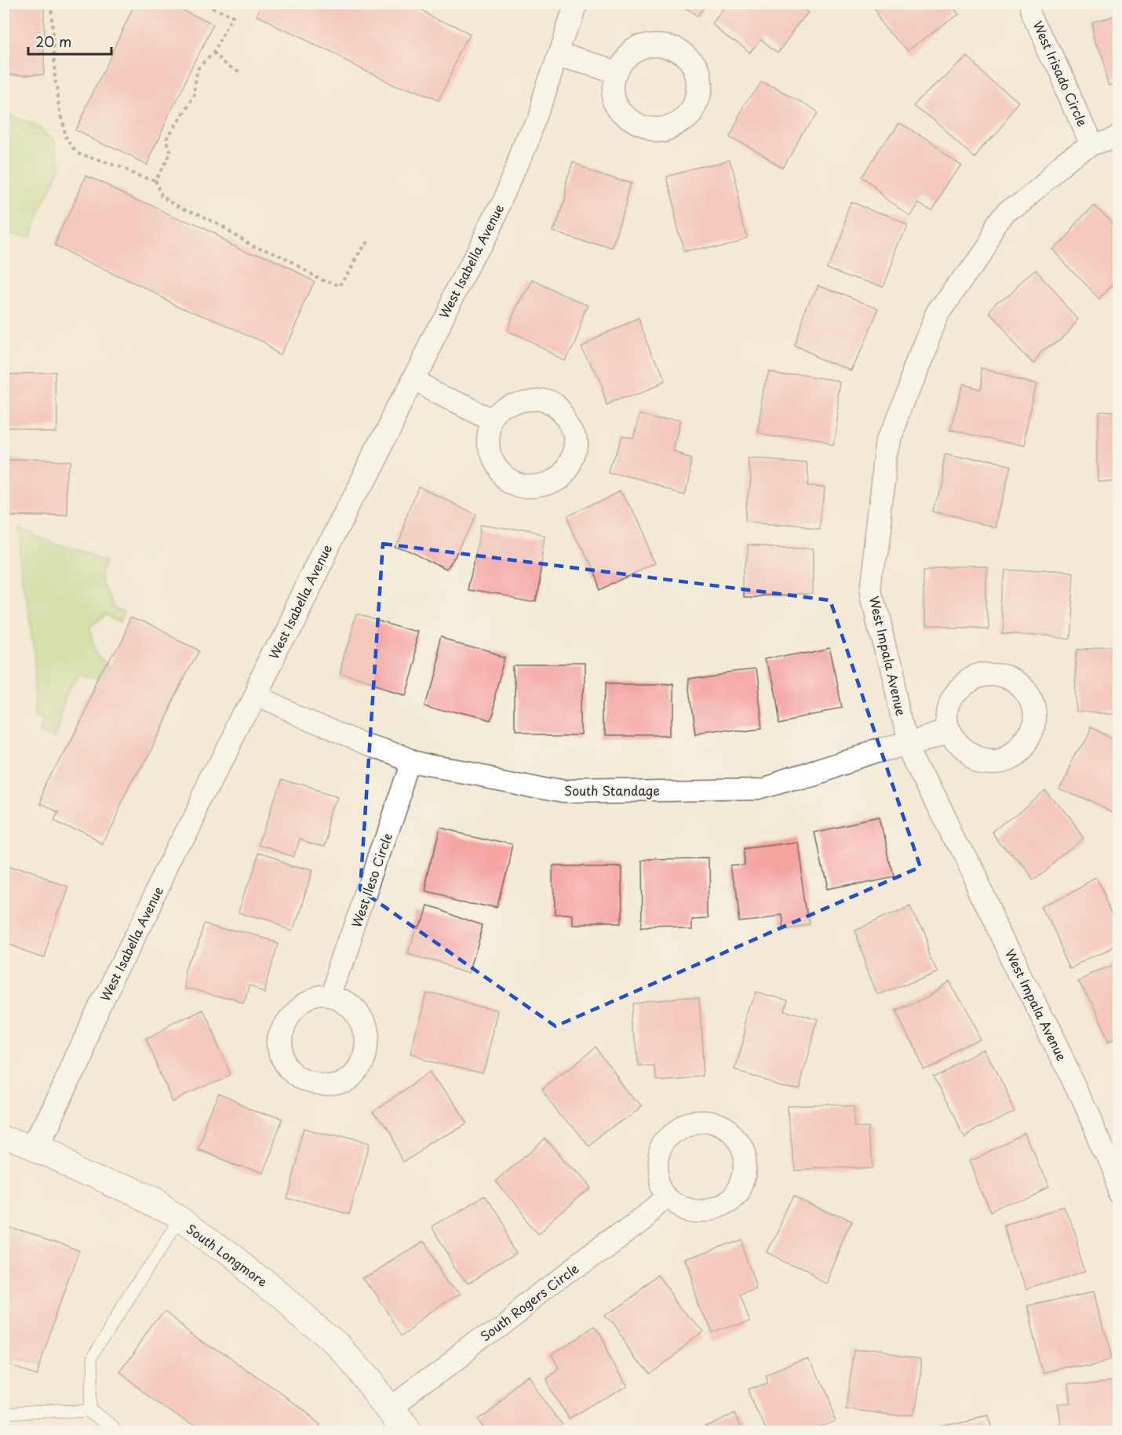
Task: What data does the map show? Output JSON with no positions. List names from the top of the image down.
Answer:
{
  "streets": {
    "street": [
      "West Irisado Circle",
      "West Isabella Avenue",
      "West Impala Avenue",
      "South Standage",
      "West Ileso Circle",
      "South Longmore",
      "South Rogers Circle"
    ]
  },
  "crossings": [
    ["West Irisado Circle", "West Impala Avenue"],
    ["West Isabella Avenue", "South Standage"],
    ["West Isabella Avenue", "South Longmore"],
    ["West Impala Avenue", "South Standage"],
    ["South Standage", "West Ileso Circle"],
    ["South Longmore", "South Rogers Circle"]
  ],
  "scale_bar": "20 m"
}
